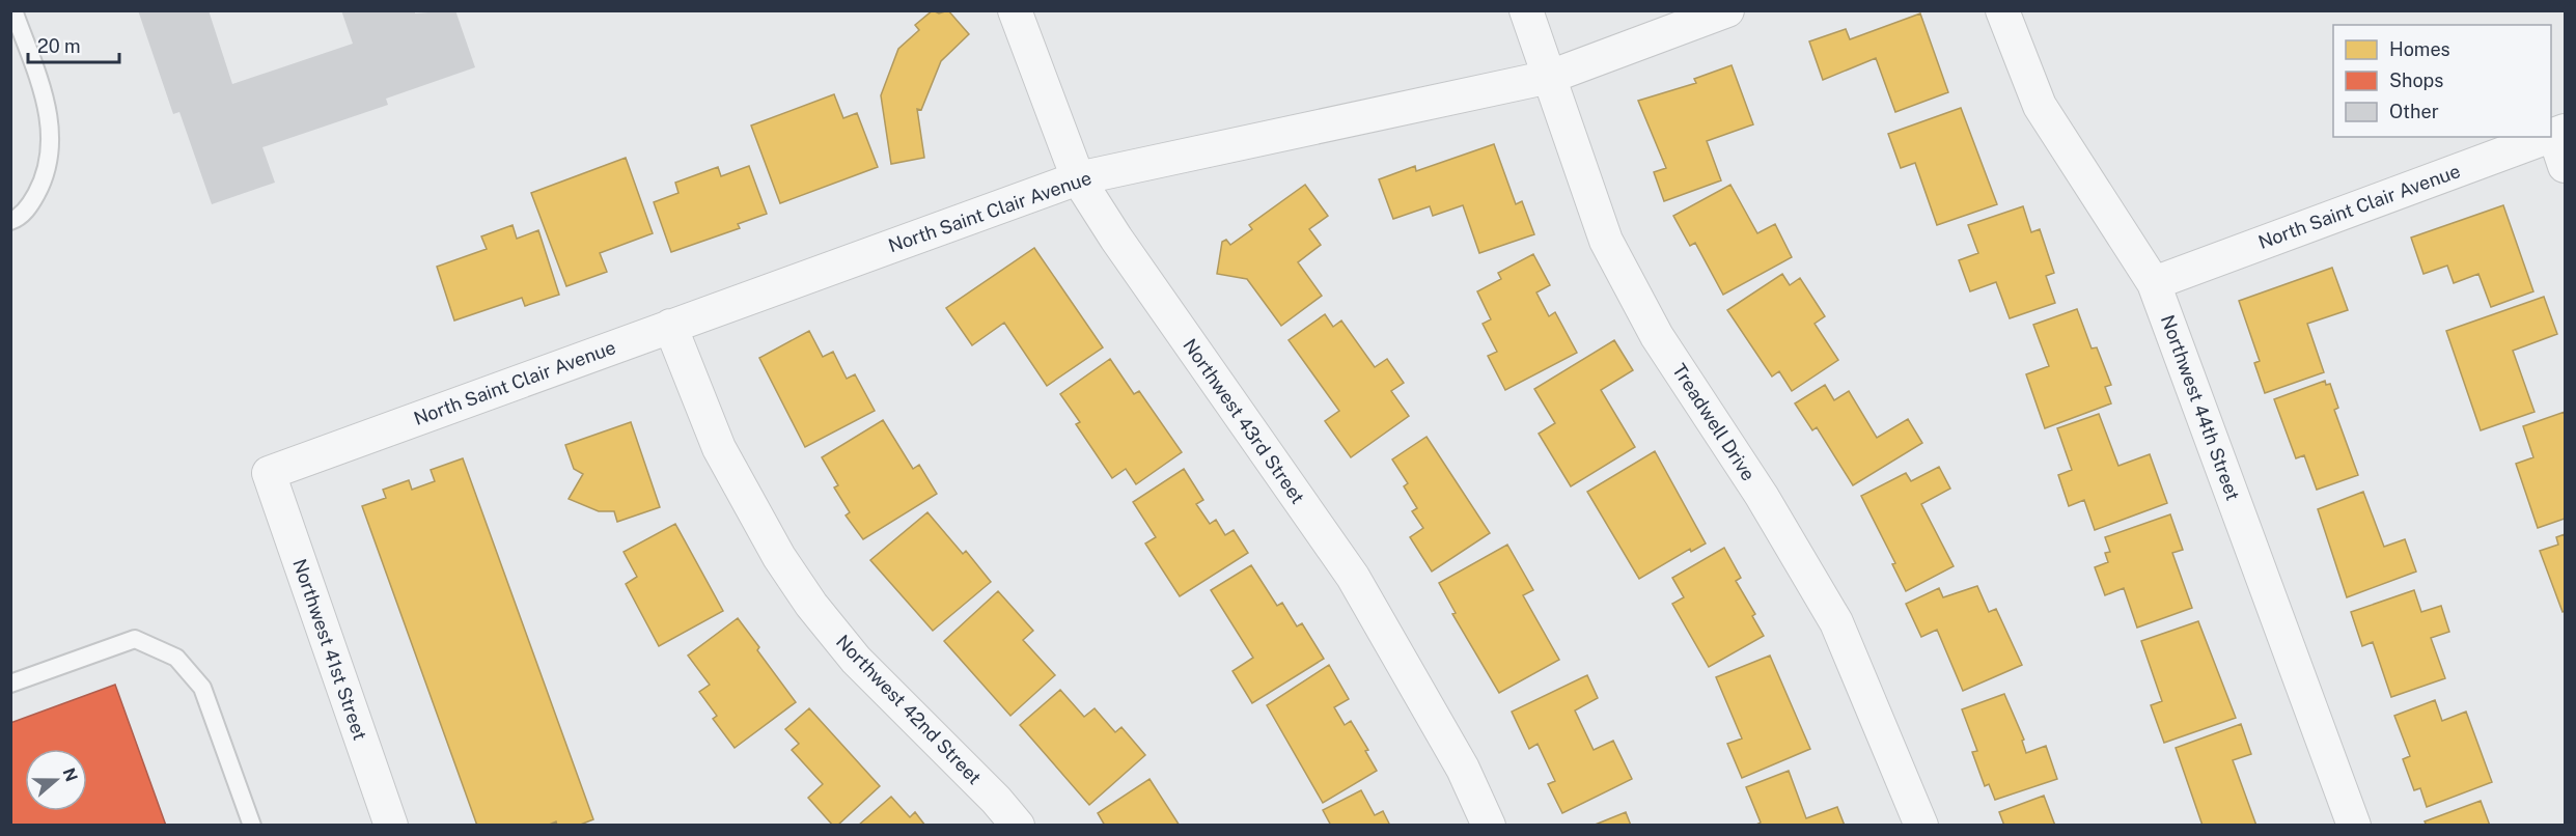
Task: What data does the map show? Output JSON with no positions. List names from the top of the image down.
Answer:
{
  "streets": {
    "street": [
      "North Saint Clair Avenue",
      "Northwest 44th Street",
      "Northwest 43rd Street",
      "Treadwell Drive",
      "Northwest 41st Street",
      "Northwest 42nd Street"
    ]
  },
  "crossings": [
    ["North Saint Clair Avenue", "Northwest 44th Street"],
    ["North Saint Clair Avenue", "Northwest 43rd Street"],
    ["North Saint Clair Avenue", "Treadwell Drive"],
    ["North Saint Clair Avenue", "Northwest 41st Street"],
    ["North Saint Clair Avenue", "Northwest 42nd Street"]
  ],
  "legend": ["Homes", "Shops", "Other"],
  "scale_bar": "20 m",
  "north": "right"
}
